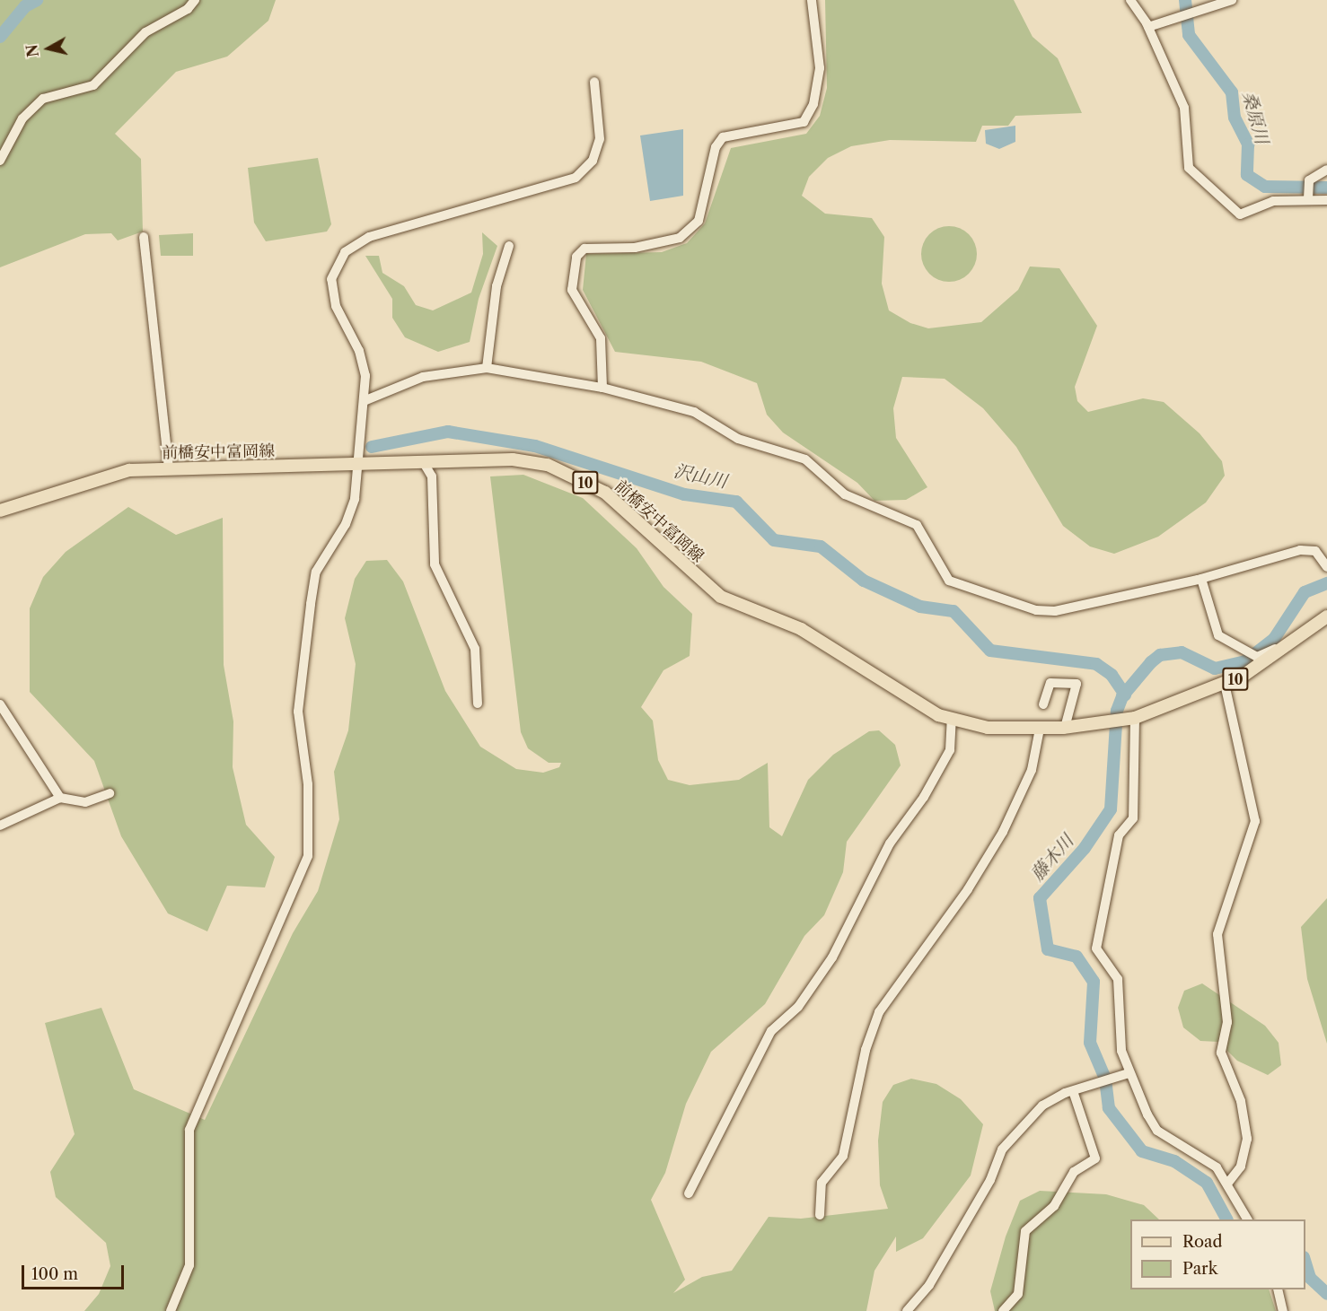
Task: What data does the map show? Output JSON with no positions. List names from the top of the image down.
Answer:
{
  "streets": {
    "main road": ["前橋安中富岡線", "10"]
  },
  "crossings": [
    ["前橋安中富岡線", "10"]
  ],
  "water": ["桑原川", "沢山川", "藤木川"],
  "legend": ["Road", "Park"],
  "scale_bar": "100 m",
  "north": "left"
}
